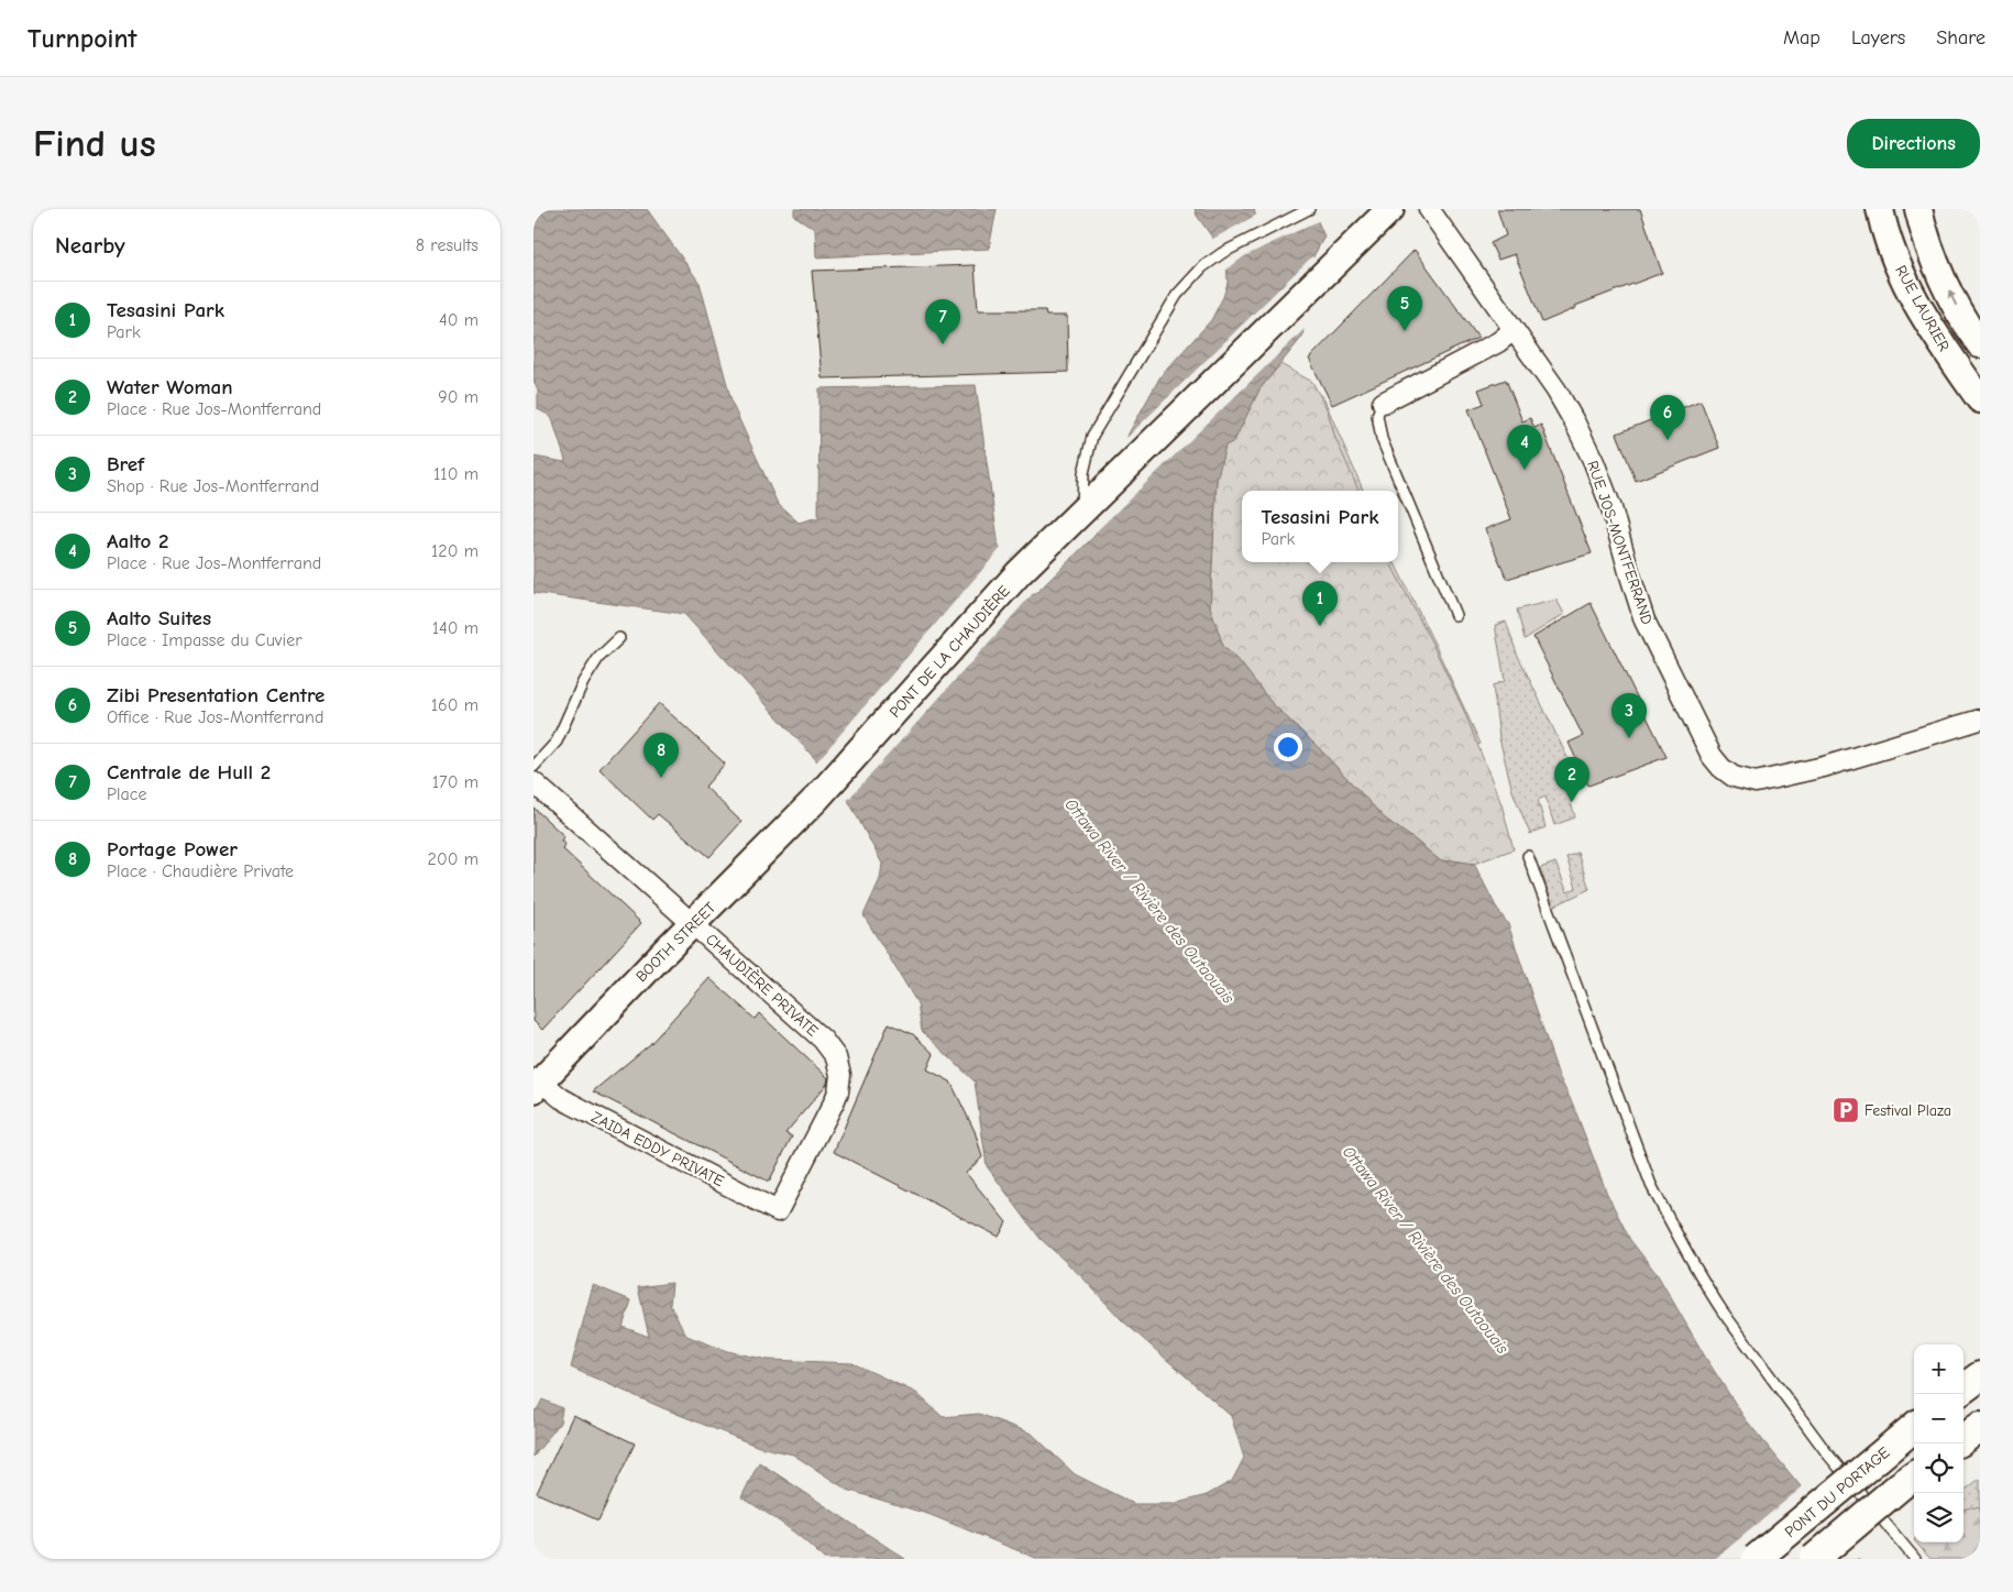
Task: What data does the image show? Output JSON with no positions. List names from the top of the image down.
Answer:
{
  "streets": {
    "main road": [
      "RUE LAURIER",
      "PONT DE LA CHAUDIÈRE",
      "BOOTH STREET",
      "PONT DU PORTAGE"
    ],
    "street": ["RUE JOS-MONTFERRAND", "CHAUDIÈRE PRIVATE", "ZAIDA EDDY PRIVATE"]
  },
  "crossings": [
    ["PONT DE LA CHAUDIÈRE", "BOOTH STREET"],
    ["BOOTH STREET", "CHAUDIÈRE PRIVATE"],
    ["BOOTH STREET", "ZAIDA EDDY PRIVATE"],
    ["CHAUDIÈRE PRIVATE", "ZAIDA EDDY PRIVATE"]
  ],
  "water": ["Ottawa River / Rivière des Outaouais"],
  "places": {
    "parking": ["Festival Plaza"]
  },
  "page": {
    "header": "Turnpoint",
    "nav": ["Map", "Layers", "Share"],
    "buttons": "Directions",
    "title": "Find us",
    "heading": ["Nearby", "8 results"],
    "list": [
      {
        "mark": "1",
        "name": "Tesasini Park",
        "note": "Park",
        "value": "40 m"
      },
      {
        "mark": "2",
        "name": "Water Woman",
        "note": "Place · Rue Jos-Montferrand",
        "value": "90 m"
      },
      {
        "mark": "3",
        "name": "Bref",
        "note": "Shop · Rue Jos-Montferrand",
        "value": "110 m"
      },
      {
        "mark": "4",
        "name": "Aalto 2",
        "note": "Place · Rue Jos-Montferrand",
        "value": "120 m"
      },
      {
        "mark": "5",
        "name": "Aalto Suites",
        "note": "Place · Impasse du Cuvier",
        "value": "140 m"
      },
      {
        "mark": "6",
        "name": "Zibi Presentation Centre",
        "note": "Office · Rue Jos-Montferrand",
        "value": "160 m"
      },
      {
        "mark": "7",
        "name": "Centrale de Hull 2",
        "note": "Place",
        "value": "170 m"
      },
      {
        "mark": "8",
        "name": "Portage Power",
        "note": "Place · Chaudière Private",
        "value": "200 m"
      }
    ],
    "pins": [
      "5",
      "7",
      "6",
      "4",
      "1",
      "3",
      "8",
      "2"
    ],
    "popup": ["Tesasini Park", "Park"],
    "map_buttons": ["+", "−"]
  }
}
